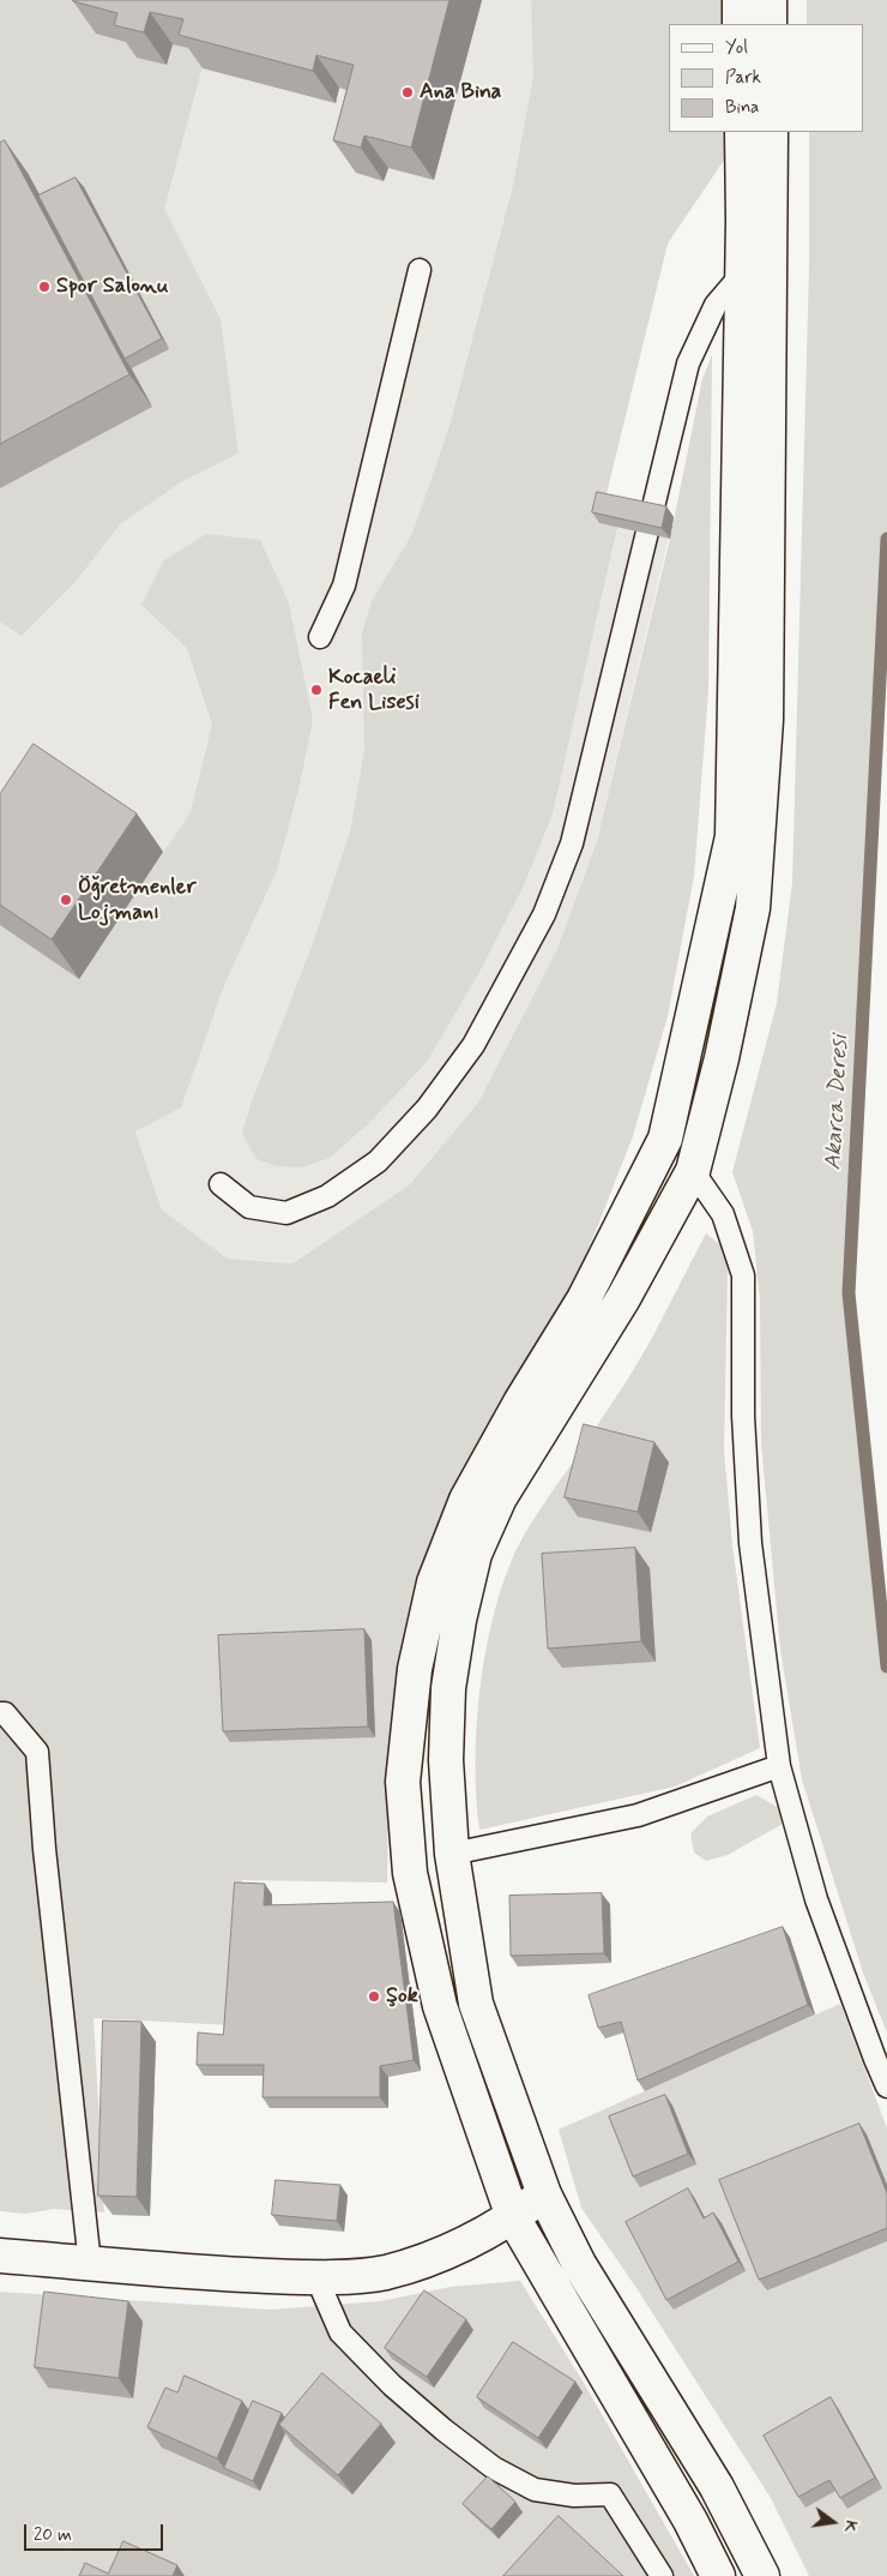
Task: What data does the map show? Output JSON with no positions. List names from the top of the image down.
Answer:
{
  "water": ["Akarca Deresi"],
  "places": [
    "Ana Bina",
    "Spor Salonu",
    "Kocaeli Fen Lisesi",
    "Öğretmenler Lojmanı",
    "Şok"
  ],
  "legend": ["Yol", "Park", "Bina"],
  "scale_bar": "20 m",
  "north": "right"
}
